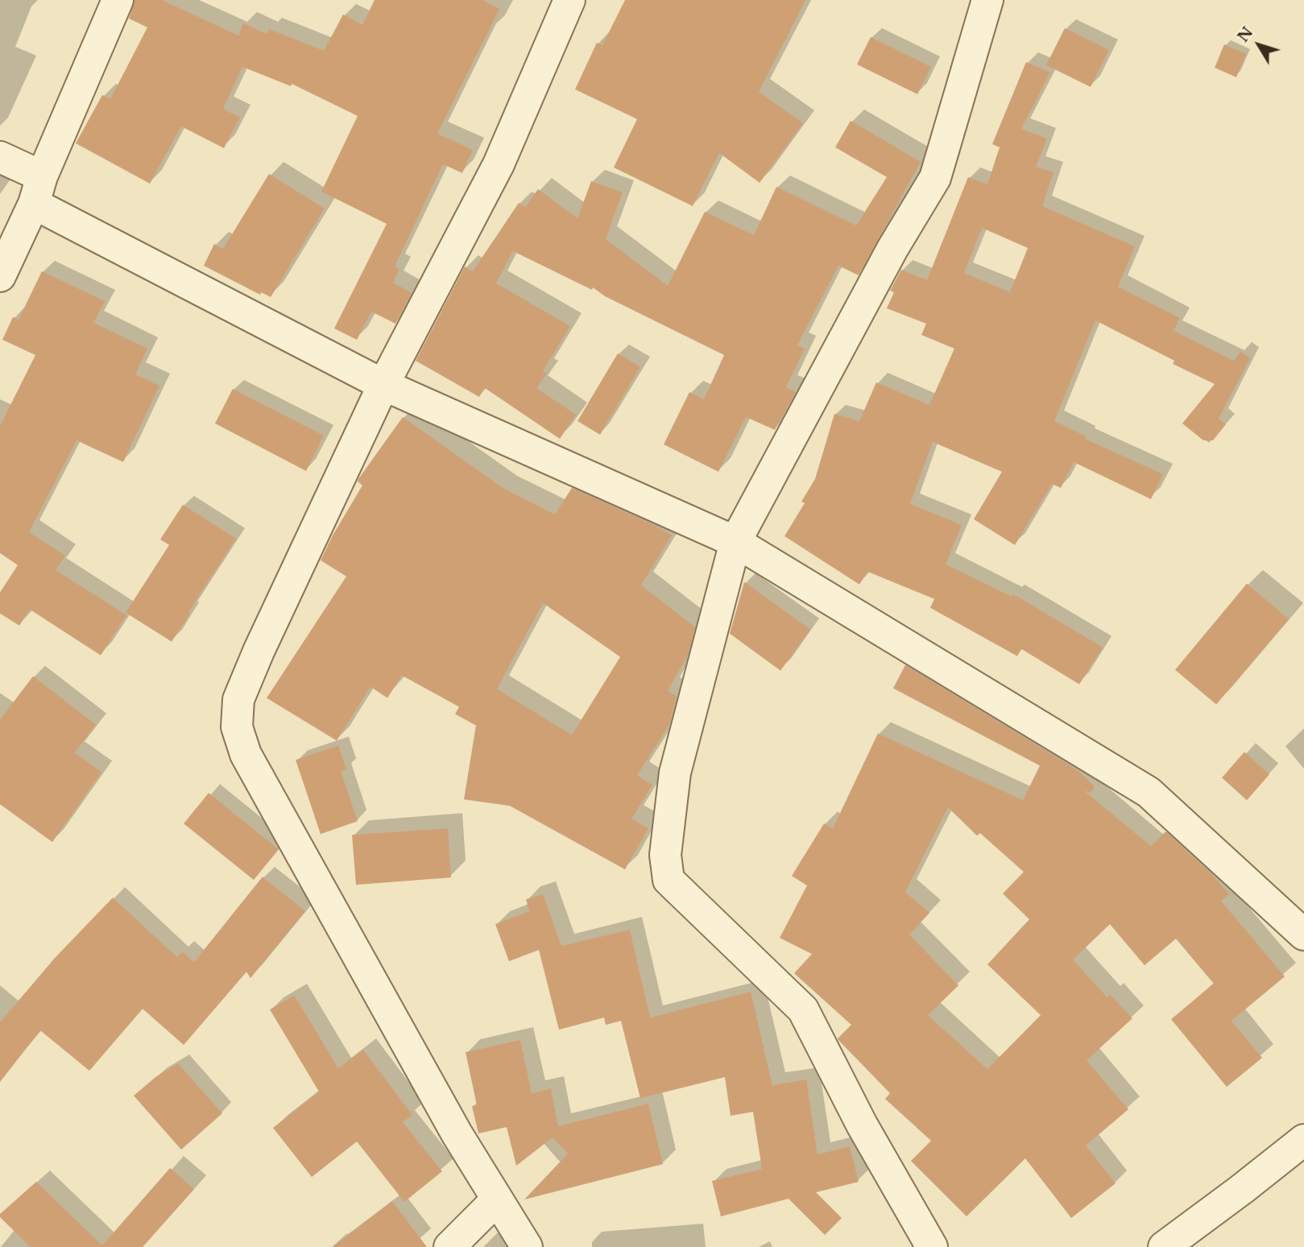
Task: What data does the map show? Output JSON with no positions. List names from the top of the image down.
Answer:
{
  "north": "top left"
}
